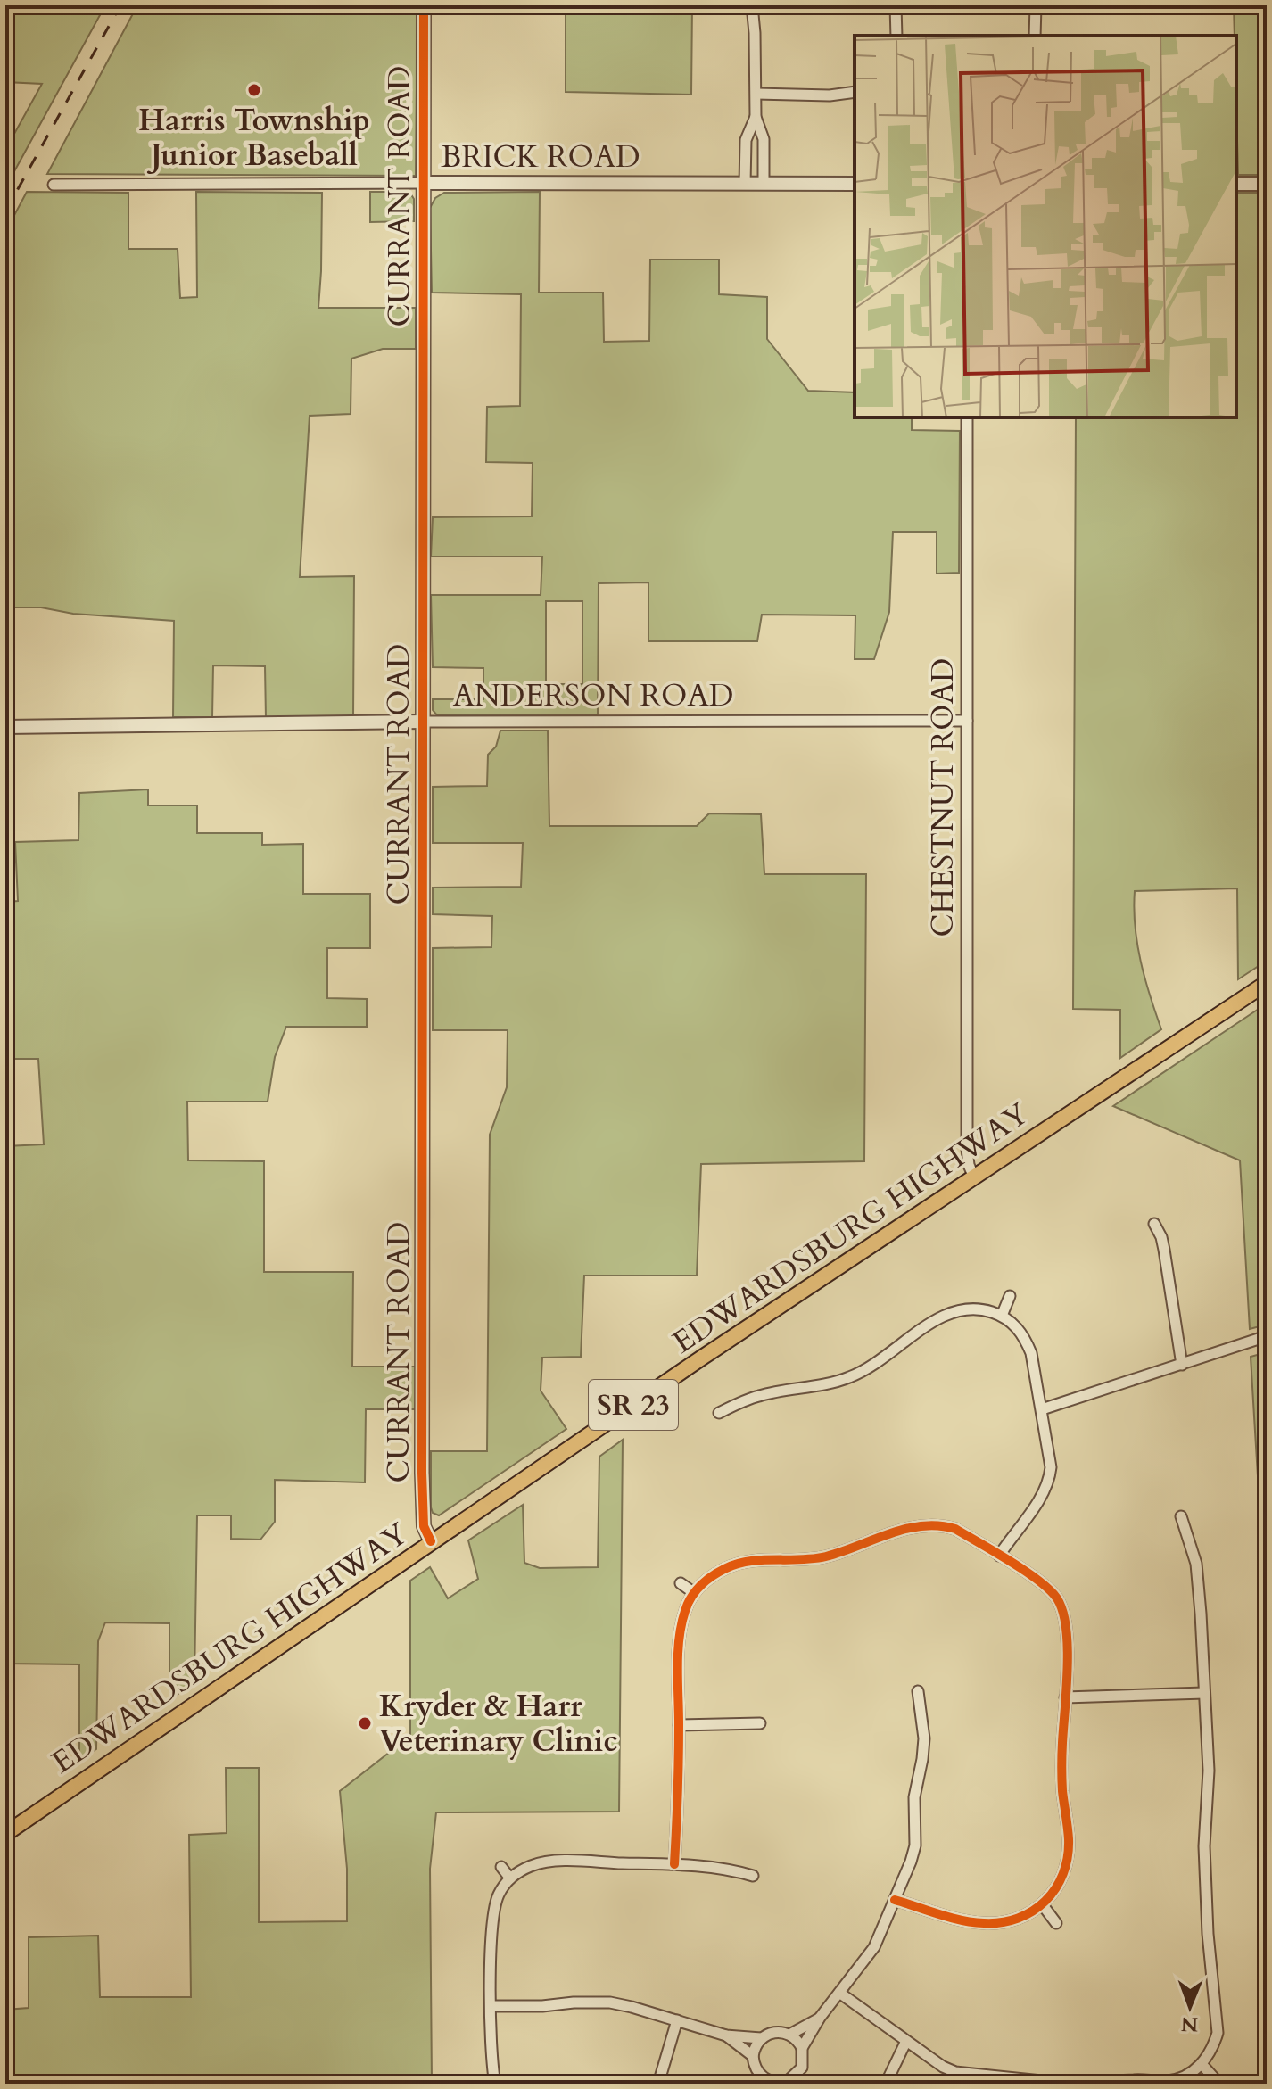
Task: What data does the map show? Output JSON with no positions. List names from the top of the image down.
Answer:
{
  "streets": {
    "main road": ["EDWARDSBURG HIGHWAY", "SR 23"],
    "street": [
      "BRICK ROAD",
      "CURRANT ROAD",
      "ANDERSON ROAD",
      "CHESTNUT ROAD"
    ]
  },
  "crossings": [
    ["BRICK ROAD", "CURRANT ROAD"],
    ["CURRANT ROAD", "ANDERSON ROAD"],
    ["CURRANT ROAD", "EDWARDSBURG HIGHWAY"],
    ["ANDERSON ROAD", "CHESTNUT ROAD"],
    ["CHESTNUT ROAD", "EDWARDSBURG HIGHWAY"]
  ],
  "places": ["Harris Township Junior Baseball", "Kryder & Harr Veterinary Clinic"],
  "north": "bottom"
}
